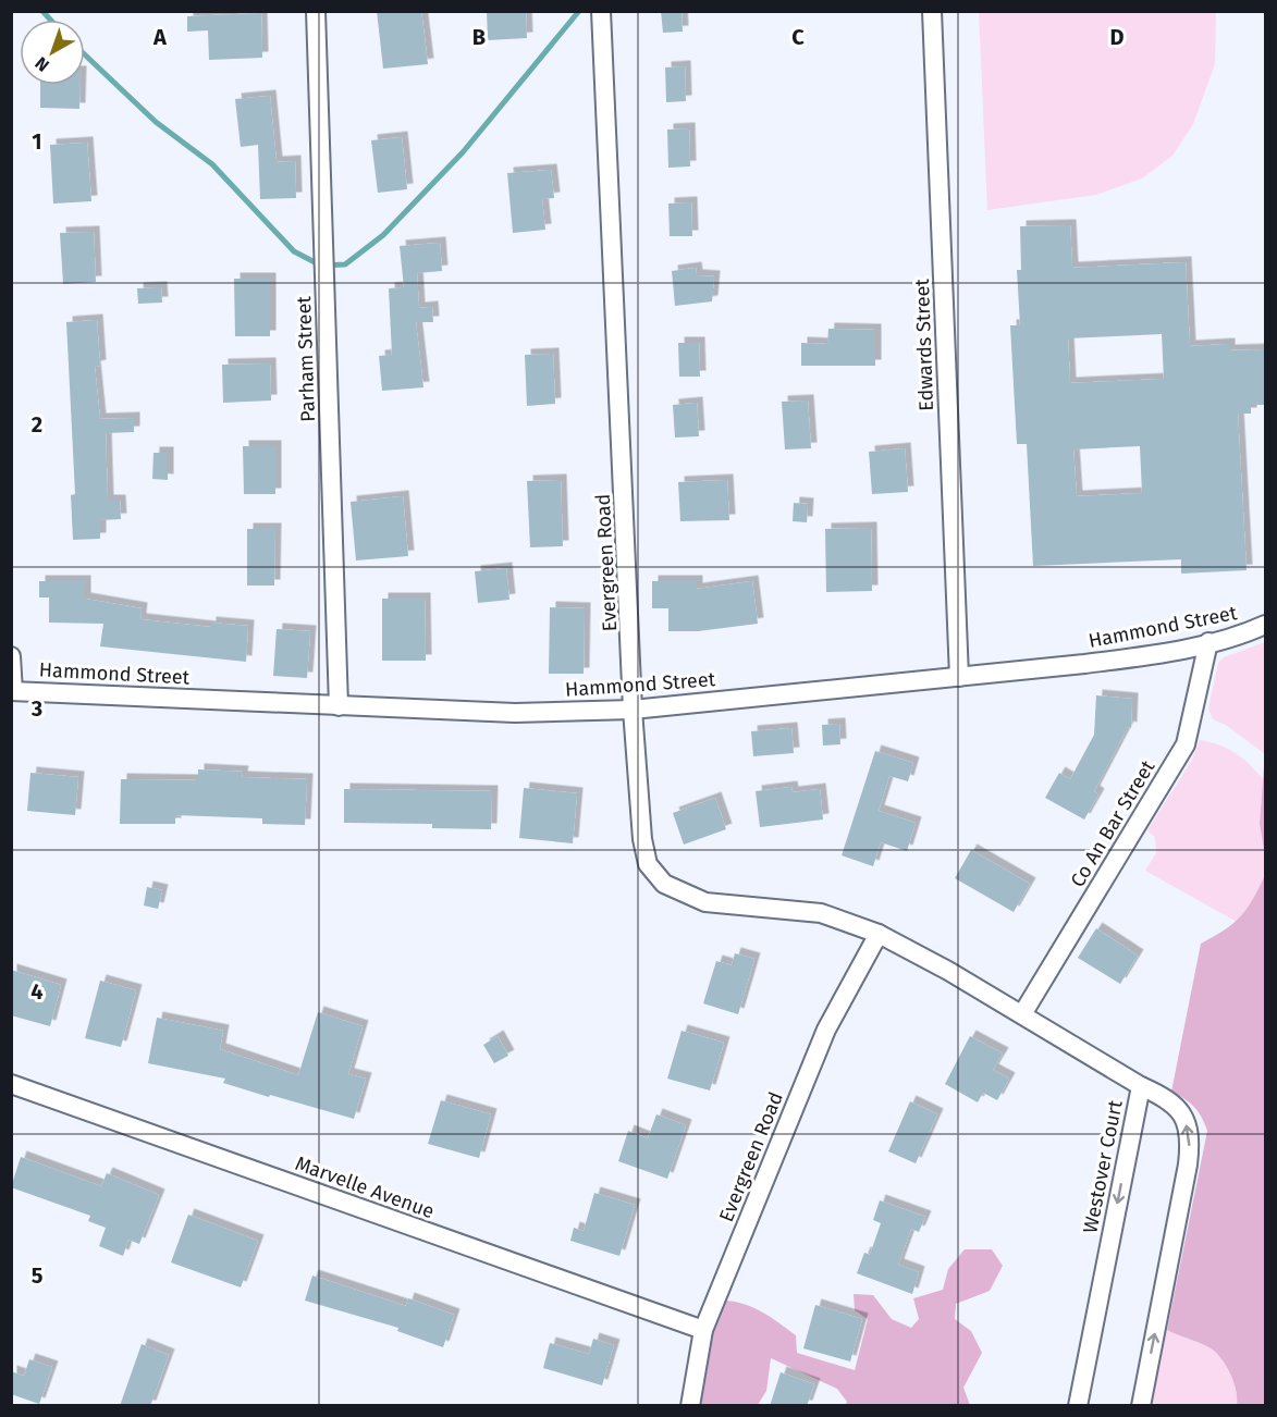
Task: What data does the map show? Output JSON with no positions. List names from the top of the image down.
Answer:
{
  "streets": {
    "street": [
      "Edwards Street",
      "Parham Street",
      "Evergreen Road",
      "Hammond Street",
      "Co An Bar Street",
      "Westover Court",
      "Marvelle Avenue"
    ]
  },
  "crossings": [
    ["Edwards Street", "Hammond Street"],
    ["Parham Street", "Hammond Street"],
    ["Evergreen Road", "Hammond Street"],
    ["Evergreen Road", "Co An Bar Street"],
    ["Evergreen Road", "Westover Court"],
    ["Evergreen Road", "Marvelle Avenue"],
    ["Hammond Street", "Co An Bar Street"]
  ],
  "north": "bottom left",
  "grid": {
    "columns": [
      "A",
      "B",
      "C",
      "D"
    ],
    "rows": [
      "1",
      "2",
      "3",
      "4",
      "5"
    ]
  }
}
